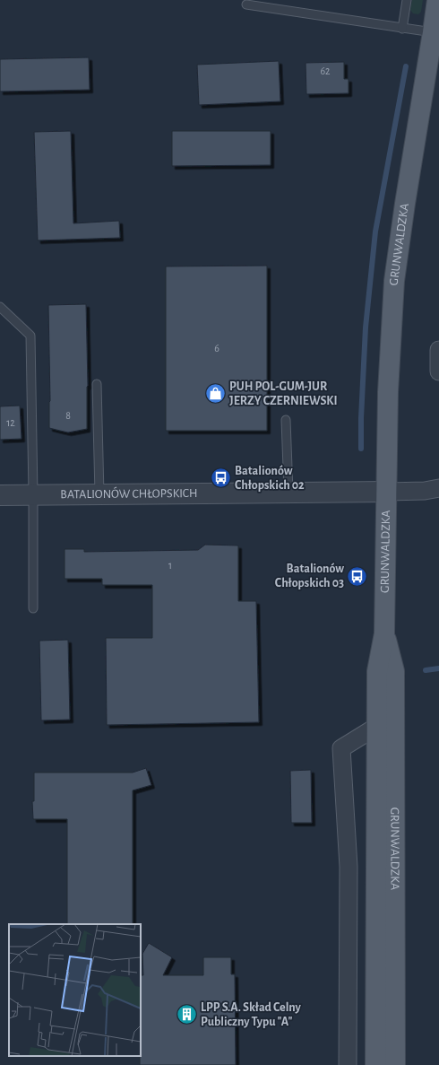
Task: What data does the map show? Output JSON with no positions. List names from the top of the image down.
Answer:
{
  "streets": {
    "main road": ["GRUNWALDZKA"],
    "street": ["BATALIONÓW CHŁOPSKICH"]
  },
  "crossings": [
    ["GRUNWALDZKA", "BATALIONÓW CHŁOPSKICH"]
  ],
  "places": {
    "shop": ["PUH POL-GUM-JUR JERZY CZERNIEWSKI"],
    "bus stop": ["Batalionów Chłopskich 02", "Batalionów Chłopskich 03"],
    "building": ["LPP S.A. Skład Celny Publiczny Typu \"A\""]
  },
  "house_numbers": [
    "62",
    "6",
    "8",
    "12",
    "1"
  ]
}
